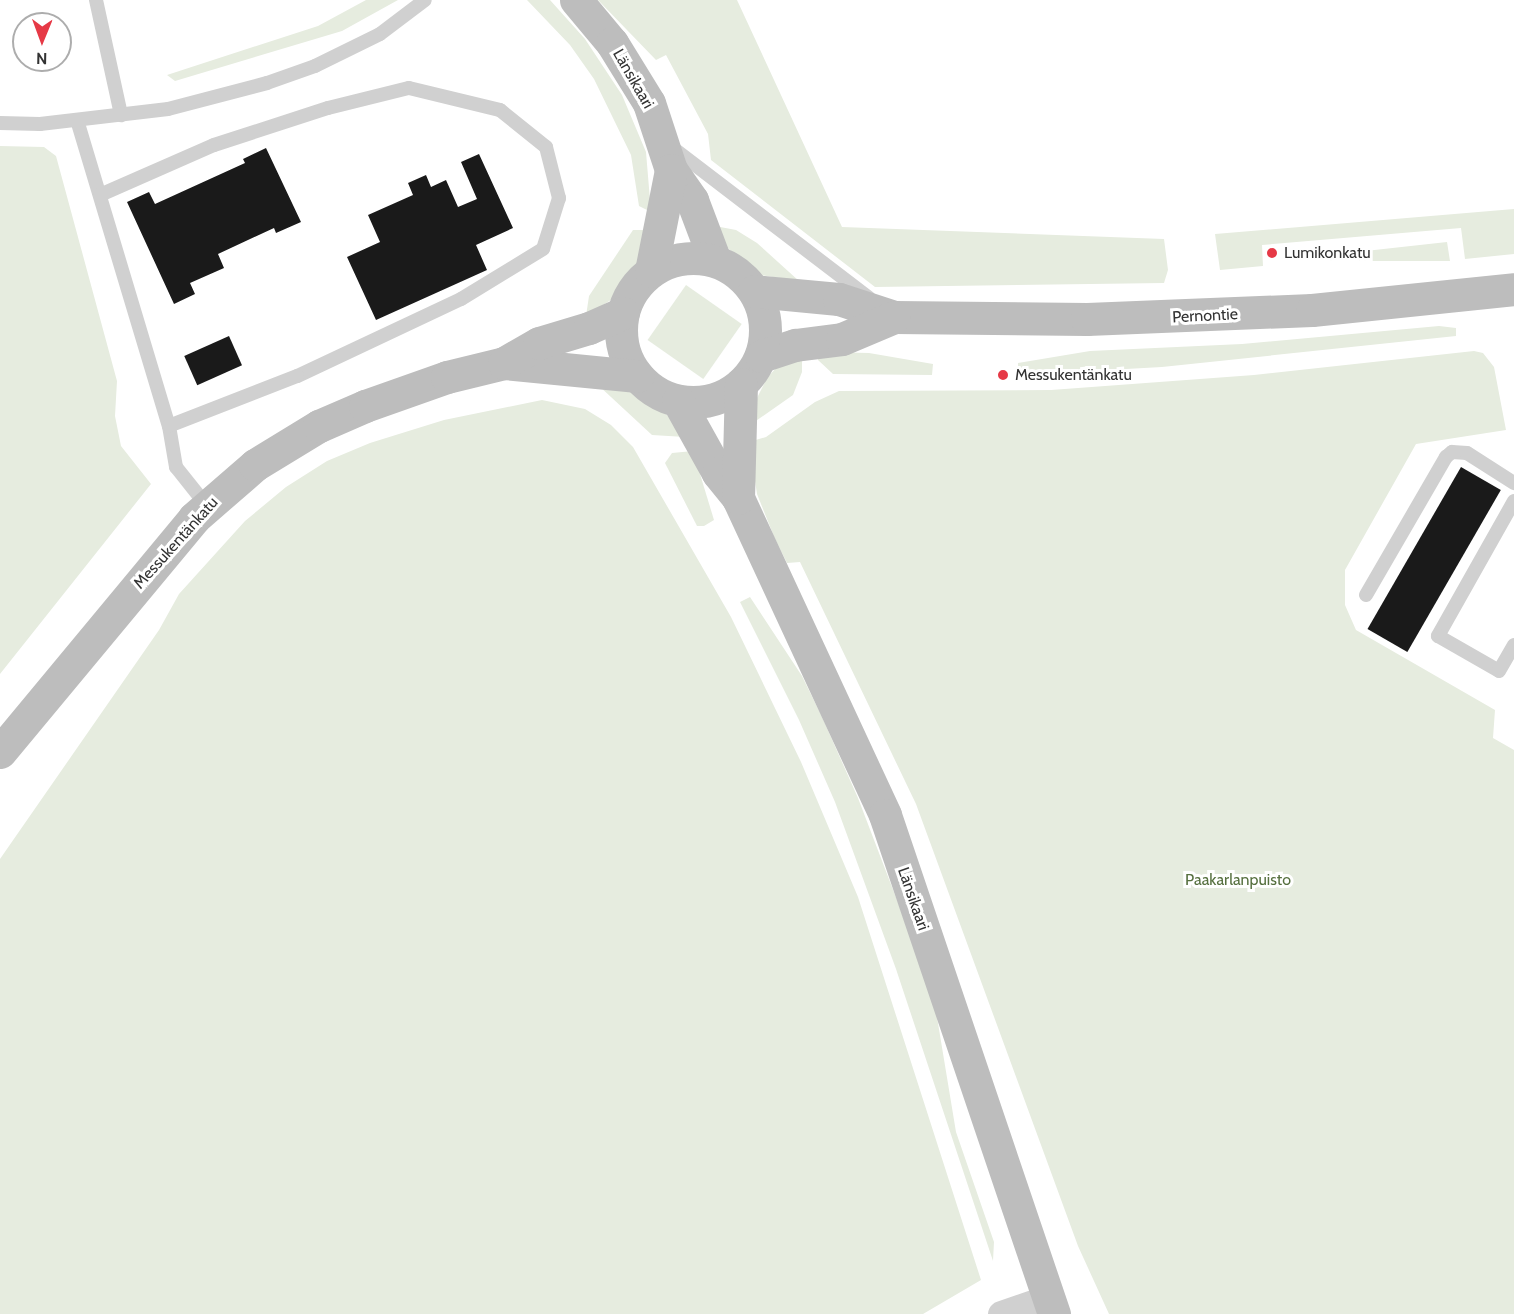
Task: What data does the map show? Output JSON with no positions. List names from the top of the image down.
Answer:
{
  "streets": {
    "street": ["Länsikaari", "Pernontie", "Messukentänkatu"]
  },
  "crossings": [
    ["Länsikaari", "Pernontie"],
    ["Länsikaari", "Messukentänkatu"],
    ["Pernontie", "Messukentänkatu"]
  ],
  "parks": ["Paakarlanpuisto"],
  "places": ["Lumikonkatu", "Messukentänkatu"],
  "north": "bottom"
}
